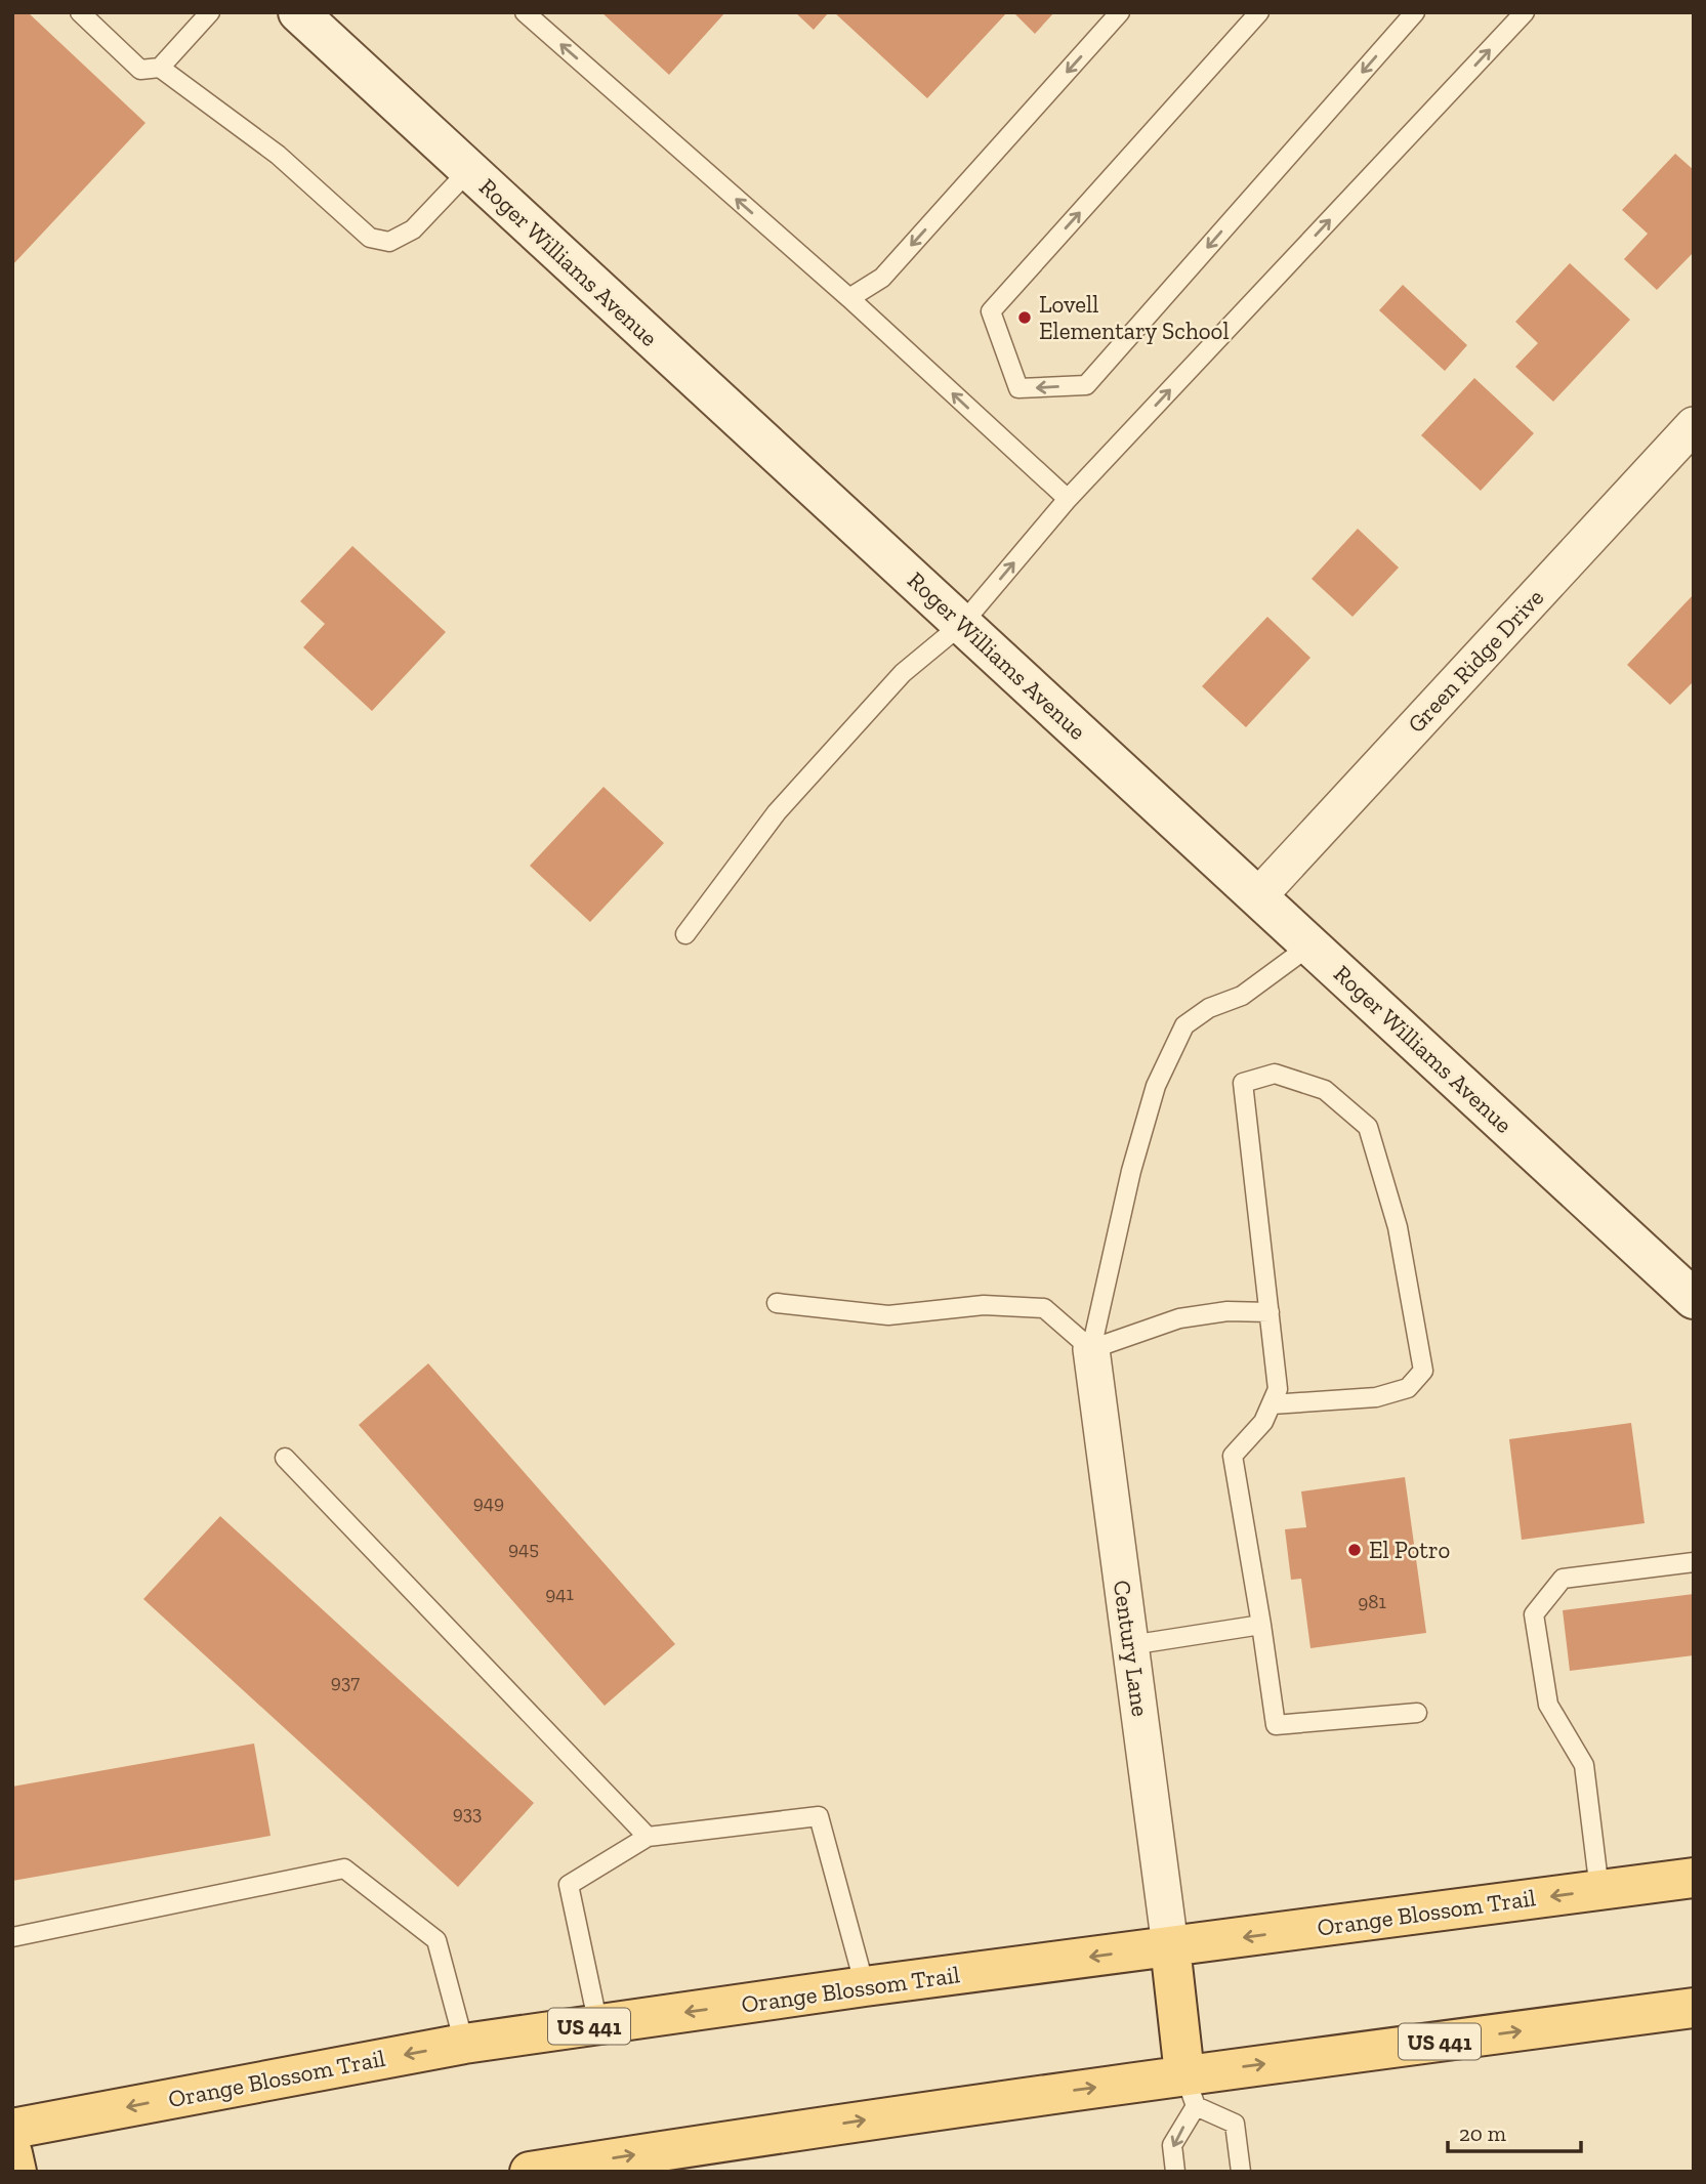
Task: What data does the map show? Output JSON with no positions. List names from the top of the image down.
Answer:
{
  "streets": {
    "main road": ["Orange Blossom Trail", "US 441"],
    "street": ["Roger Williams Avenue", "Green Ridge Drive", "Century Lane"]
  },
  "crossings": [
    ["Roger Williams Avenue", "Green Ridge Drive"],
    ["Century Lane", "Orange Blossom Trail"]
  ],
  "places": ["Lovell Elementary School", "El Potro"],
  "house_numbers": [
    "949",
    "945",
    "941",
    "981",
    "937",
    "933"
  ],
  "scale_bar": "20 m"
}
